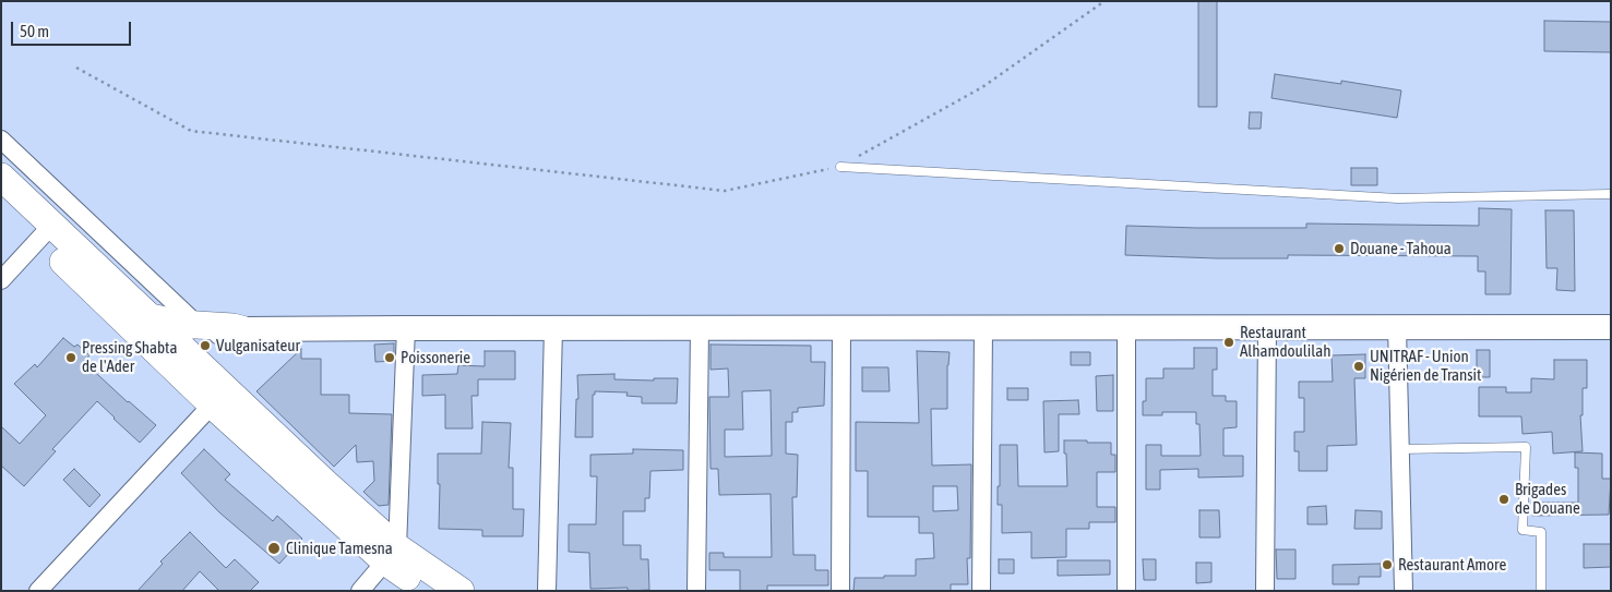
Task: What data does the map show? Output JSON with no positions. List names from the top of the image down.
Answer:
{
  "places": [
    "Douane - Tahoua",
    "Restaurant Alhamdoulilah",
    "Vulganisateur",
    "Pressing Shabta de l'Ader",
    "Poissonerie",
    "UNITRAF - Union Nigérien de Transit",
    "Brigades de Douane",
    "Clinique Tamesna",
    "Restaurant Amore"
  ],
  "scale_bar": "50 m"
}
